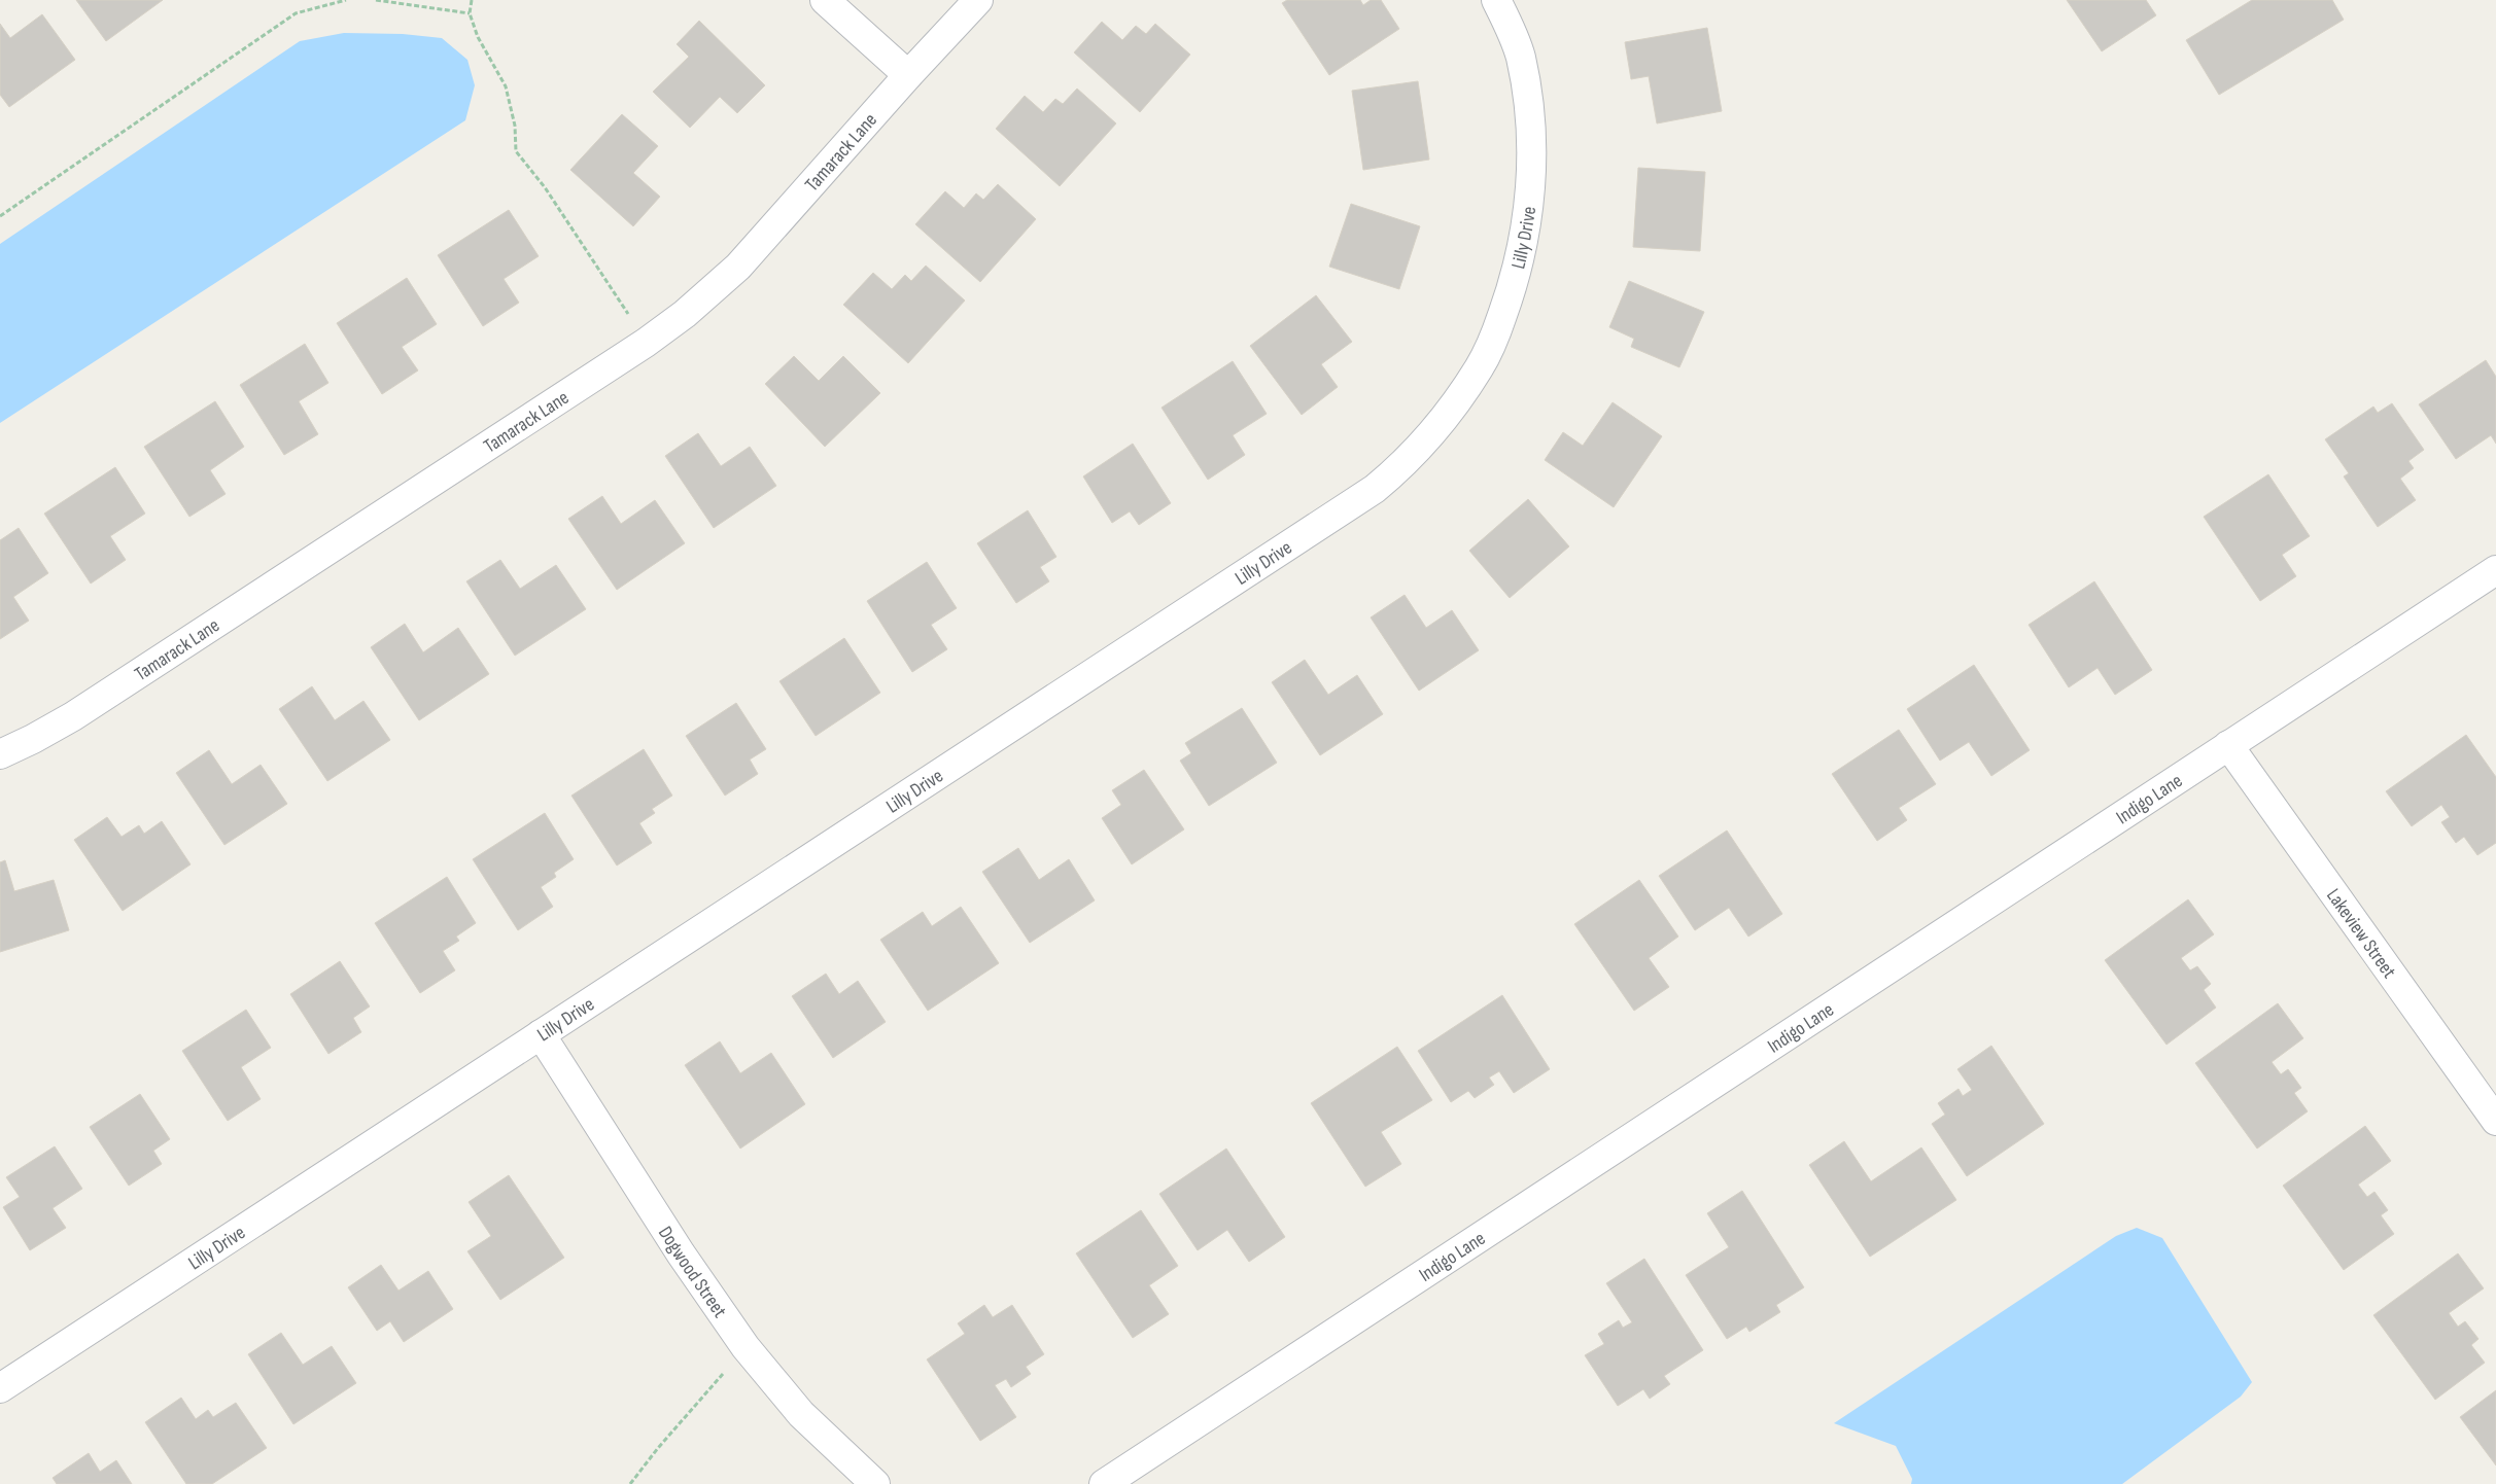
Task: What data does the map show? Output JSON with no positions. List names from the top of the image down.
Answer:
{
  "streets": {
    "street": [
      "Tamarack Lane",
      "Lilly Drive",
      "Indigo Lane",
      "Lakeview Street",
      "Dogwood Street"
    ]
  },
  "crossings": [
    ["Lilly Drive", "Dogwood Street"],
    ["Indigo Lane", "Lakeview Street"]
  ]
}
